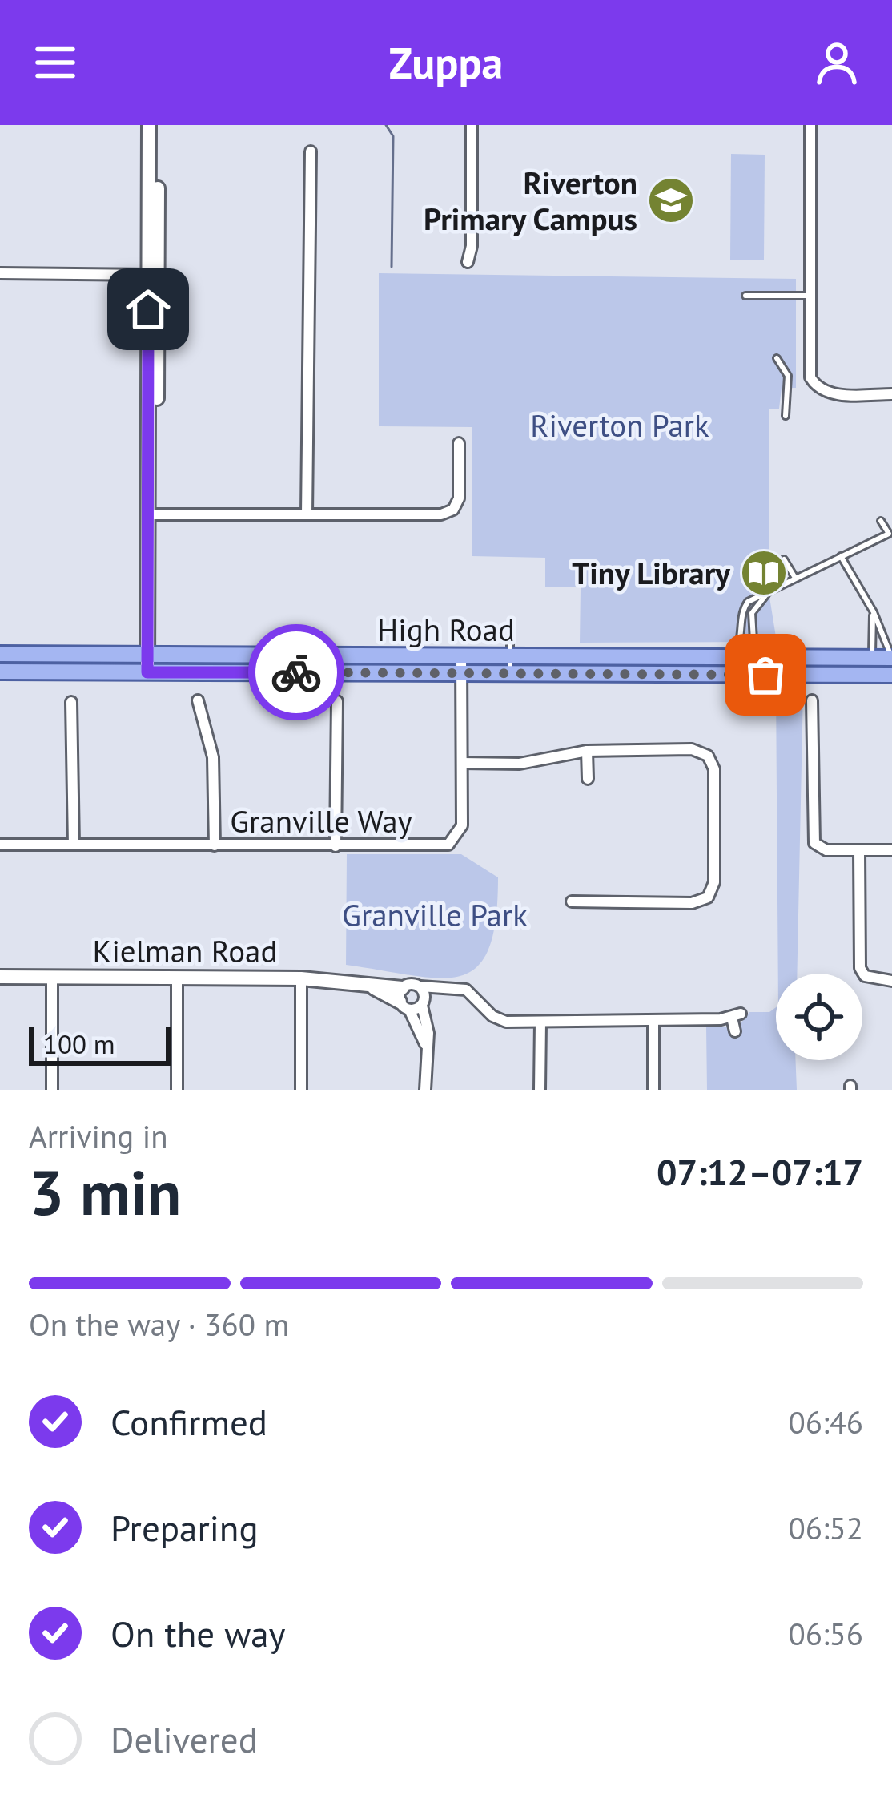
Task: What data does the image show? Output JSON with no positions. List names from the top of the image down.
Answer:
{
  "streets": {
    "main road": ["High Road"],
    "street": ["Granville Way", "Kielman Road"]
  },
  "crossings": [
    ["High Road", "Granville Way"]
  ],
  "parks": ["Riverton Park", "Granville Park"],
  "places": {
    "school or university": ["Riverton Primary Campus"],
    "library": ["Tiny Library"]
  },
  "scale_bar": "100 m",
  "page": {
    "header": "Zuppa",
    "scale": "100 m",
    "heading": ["3 min", "Arriving in", "07:12–07:17"],
    "bar": "On the way · 360 m",
    "list": [
      ["Confirmed", "06:46"],
      ["Preparing", "06:52"],
      ["On the way", "06:56"],
      "Delivered"
    ]
  }
}
